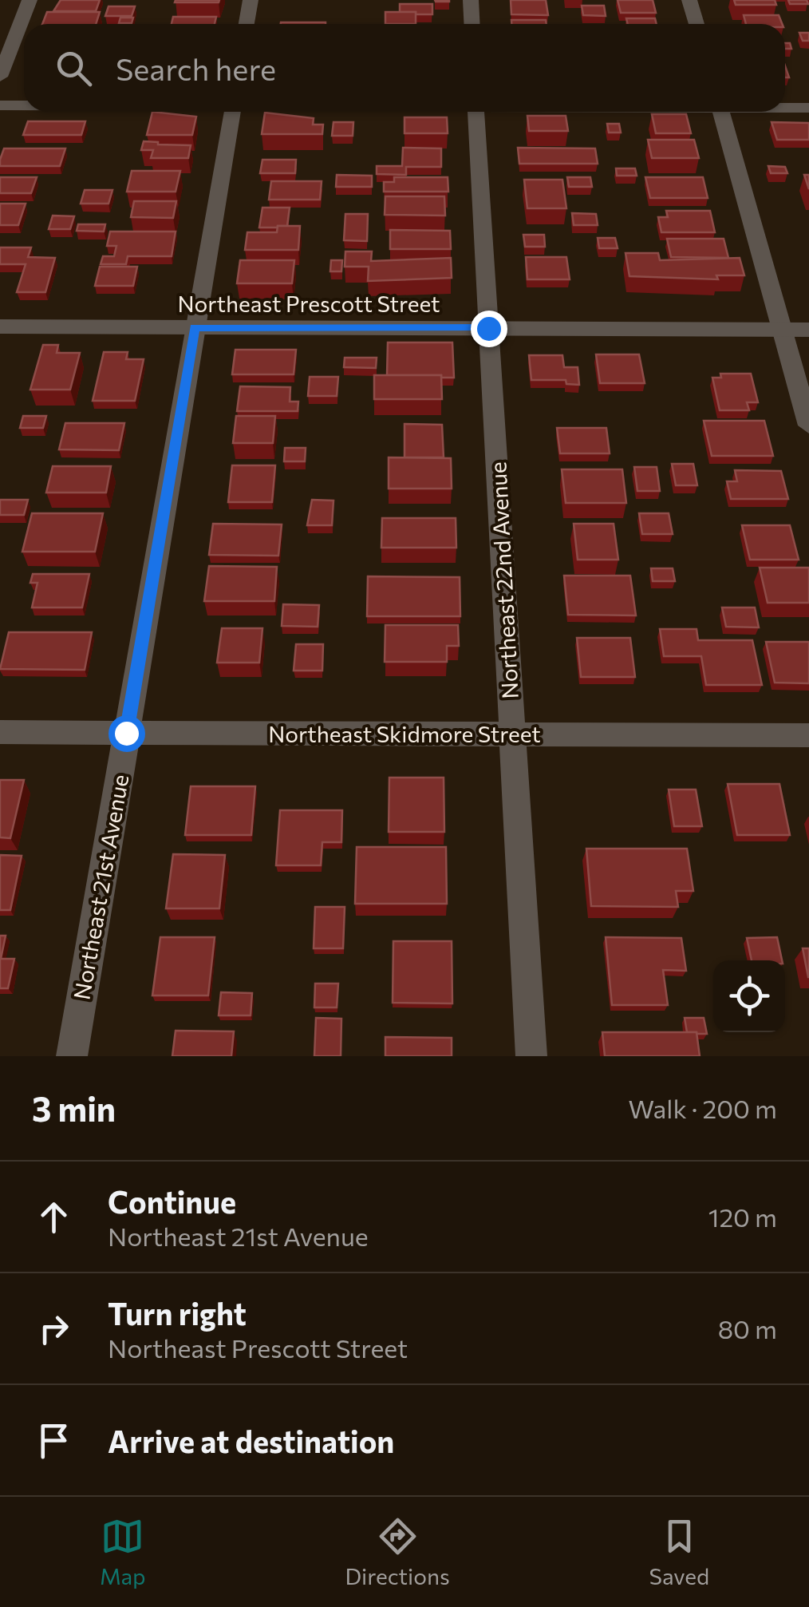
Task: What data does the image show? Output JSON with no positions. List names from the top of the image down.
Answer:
{
  "streets": {
    "street": [
      "Northeast Prescott Street",
      "Northeast 22nd Avenue",
      "Northeast Skidmore Street",
      "Northeast 21st Avenue"
    ]
  },
  "crossings": [
    ["Northeast Prescott Street", "Northeast 22nd Avenue"],
    ["Northeast Prescott Street", "Northeast 21st Avenue"],
    ["Northeast 22nd Avenue", "Northeast Skidmore Street"],
    ["Northeast Skidmore Street", "Northeast 21st Avenue"]
  ],
  "page": {
    "search": "Search here",
    "heading": ["3 min", "Walk · 200 m"],
    "list": [
      ["Continue", "Northeast 21st Avenue", "120 m"],
      ["Turn right", "Northeast Prescott Street", "80 m"],
      "Arrive at destination"
    ],
    "nav": ["Map", "Directions", "Saved"]
  }
}
